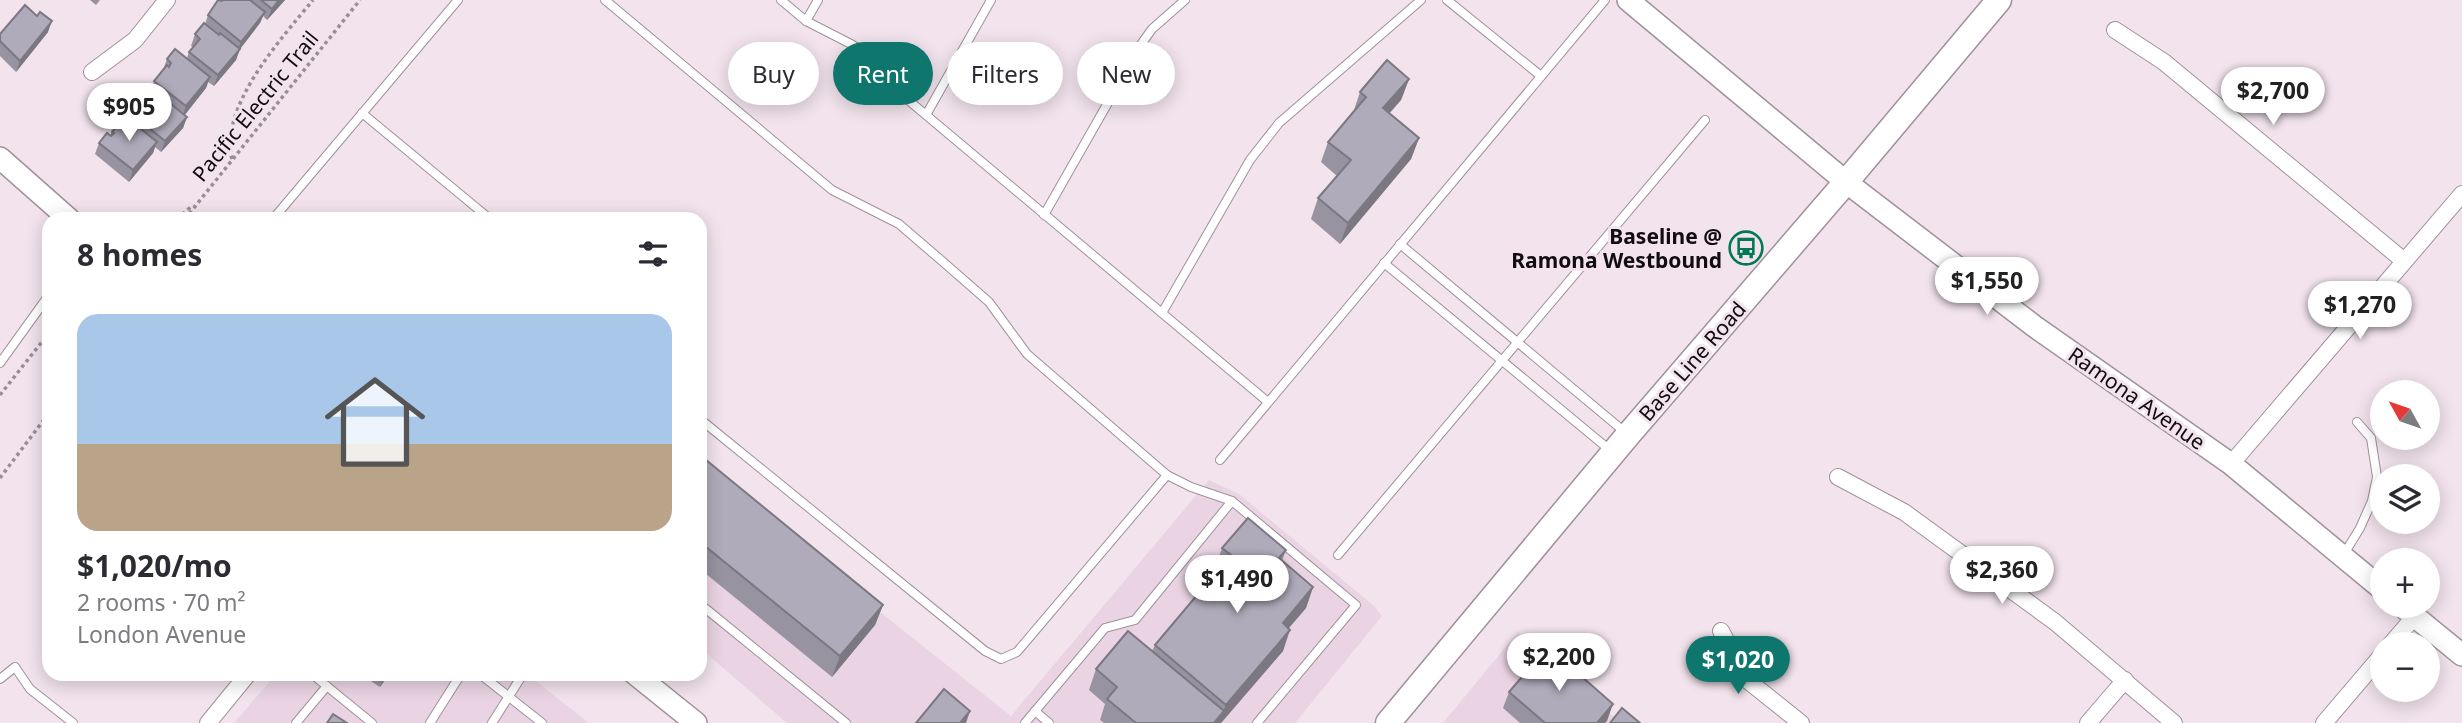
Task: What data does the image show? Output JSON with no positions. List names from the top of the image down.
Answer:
{
  "streets": {
    "main road": ["Base Line Road"],
    "street": ["Ramona Avenue"],
    "path": ["Pacific Electric Trail"]
  },
  "crossings": [
    ["Base Line Road", "Ramona Avenue"]
  ],
  "places": {
    "bus stop": ["Baseline @ Ramona Westbound"]
  },
  "north": "top left",
  "page": {
    "chip": [
      "Buy",
      "Rent",
      "Filters",
      "New"
    ],
    "price": [
      "$2,700",
      "$905",
      "$1,550",
      "$1,270",
      "$2,360",
      "$1,490",
      "$2,200",
      "$1,020"
    ],
    "heading": "8 homes",
    "list": [
      {
        "name": "$1,020/mo",
        "note": "2 rooms · 70 m² · London Avenue"
      }
    ],
    "map_buttons": ["+", "−"]
  }
}
